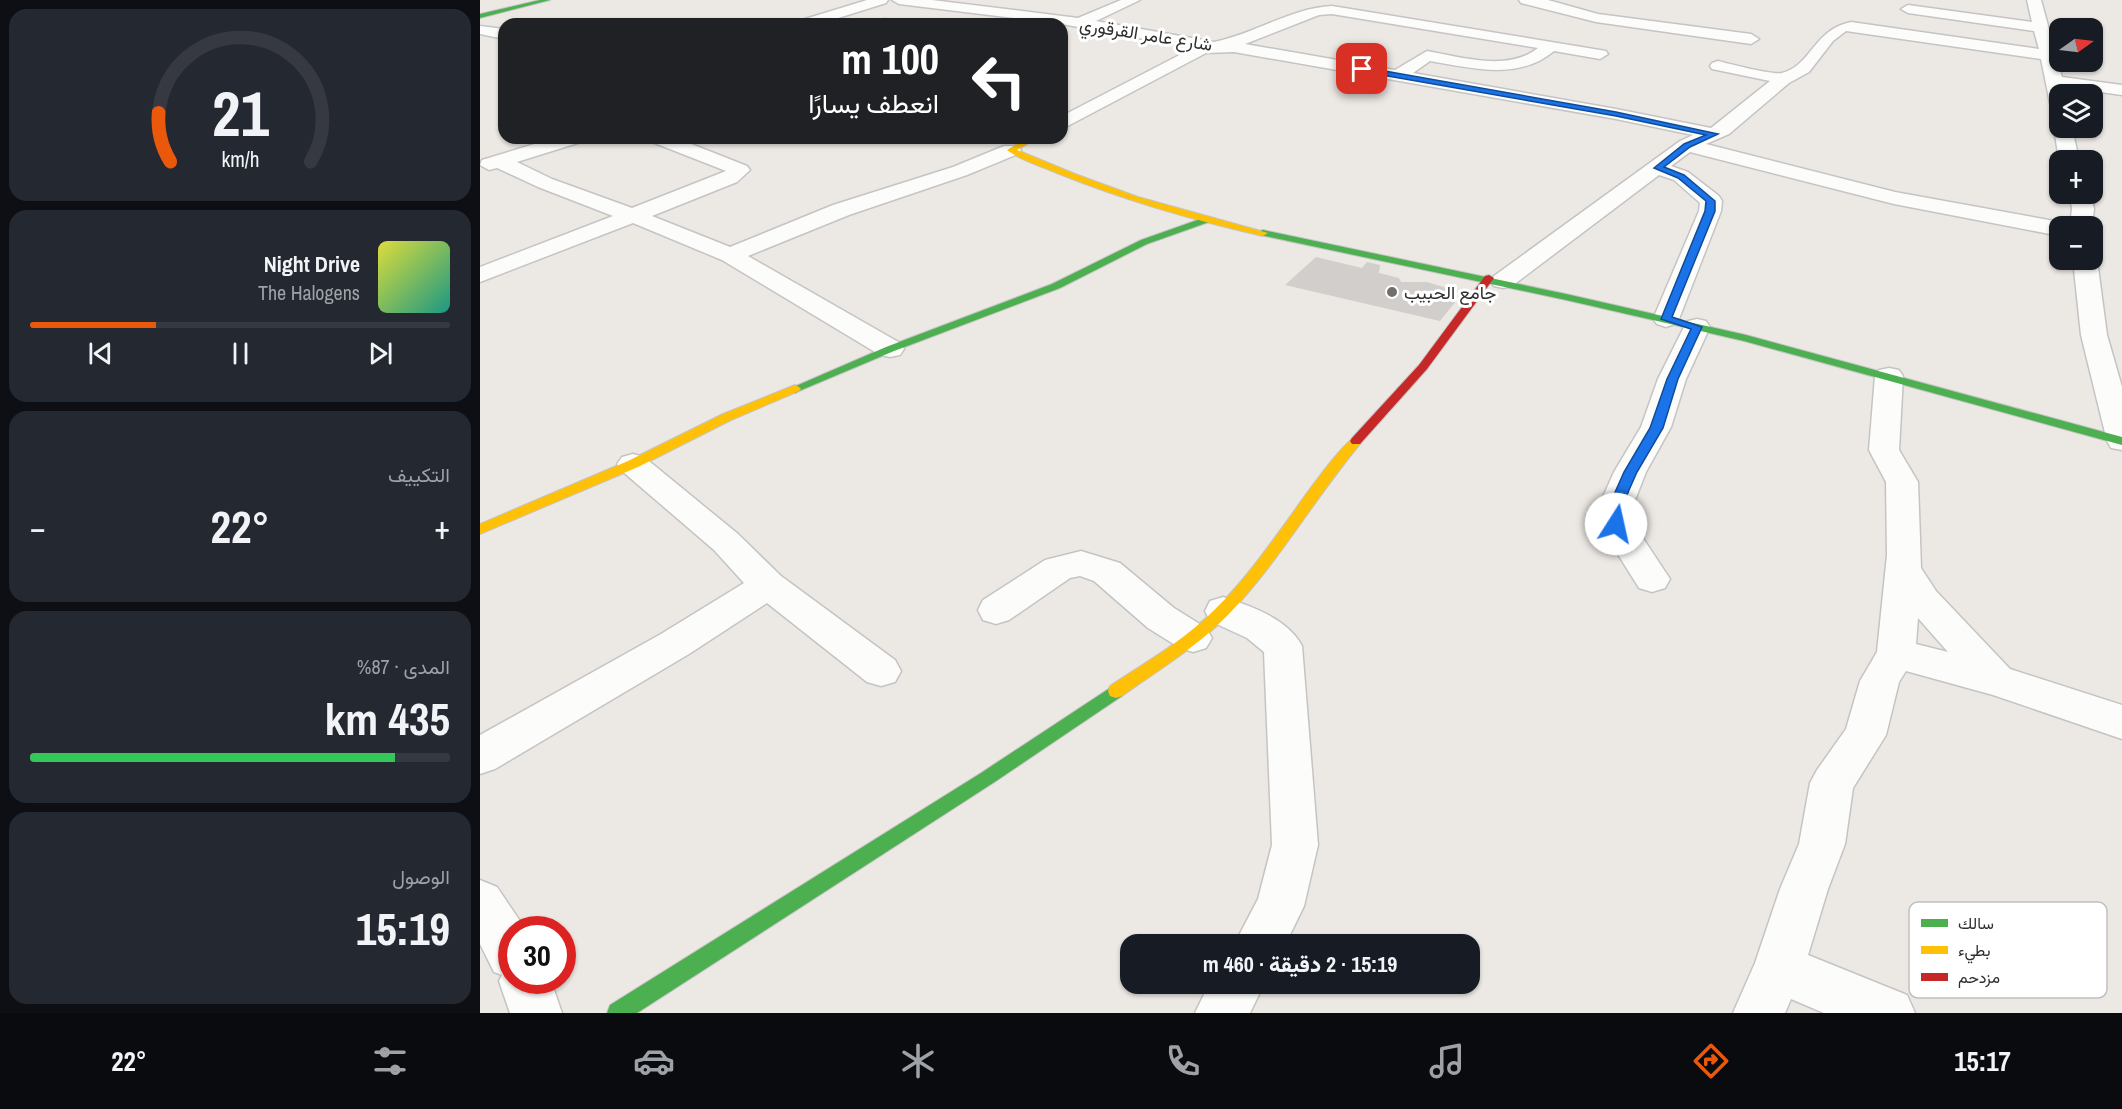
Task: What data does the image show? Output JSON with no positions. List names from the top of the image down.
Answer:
{
  "streets": {
    "street": ["شارع عامر القرقوري"]
  },
  "places": ["جامع الحبيب"],
  "legend": ["سالك", "بطيء", "مزدحم"],
  "north": "right",
  "page": {
    "map_buttons": ["+", "−"],
    "turn": ["100 m", "انعطف يسارًا"],
    "song": ["Night Drive", "The Halogens"],
    "tile": [
      "التكييف",
      ["المدى · 87%", "435 km"],
      ["الوصول", "15:19"]
    ],
    "heat": ["−", "22°", "+"],
    "limit": "30",
    "trip": "15:19 · 2 دقيقة · 460 m",
    "tabs": ["15:17", "22°"],
    "gauge": ["21", "km/h"]
  }
}
